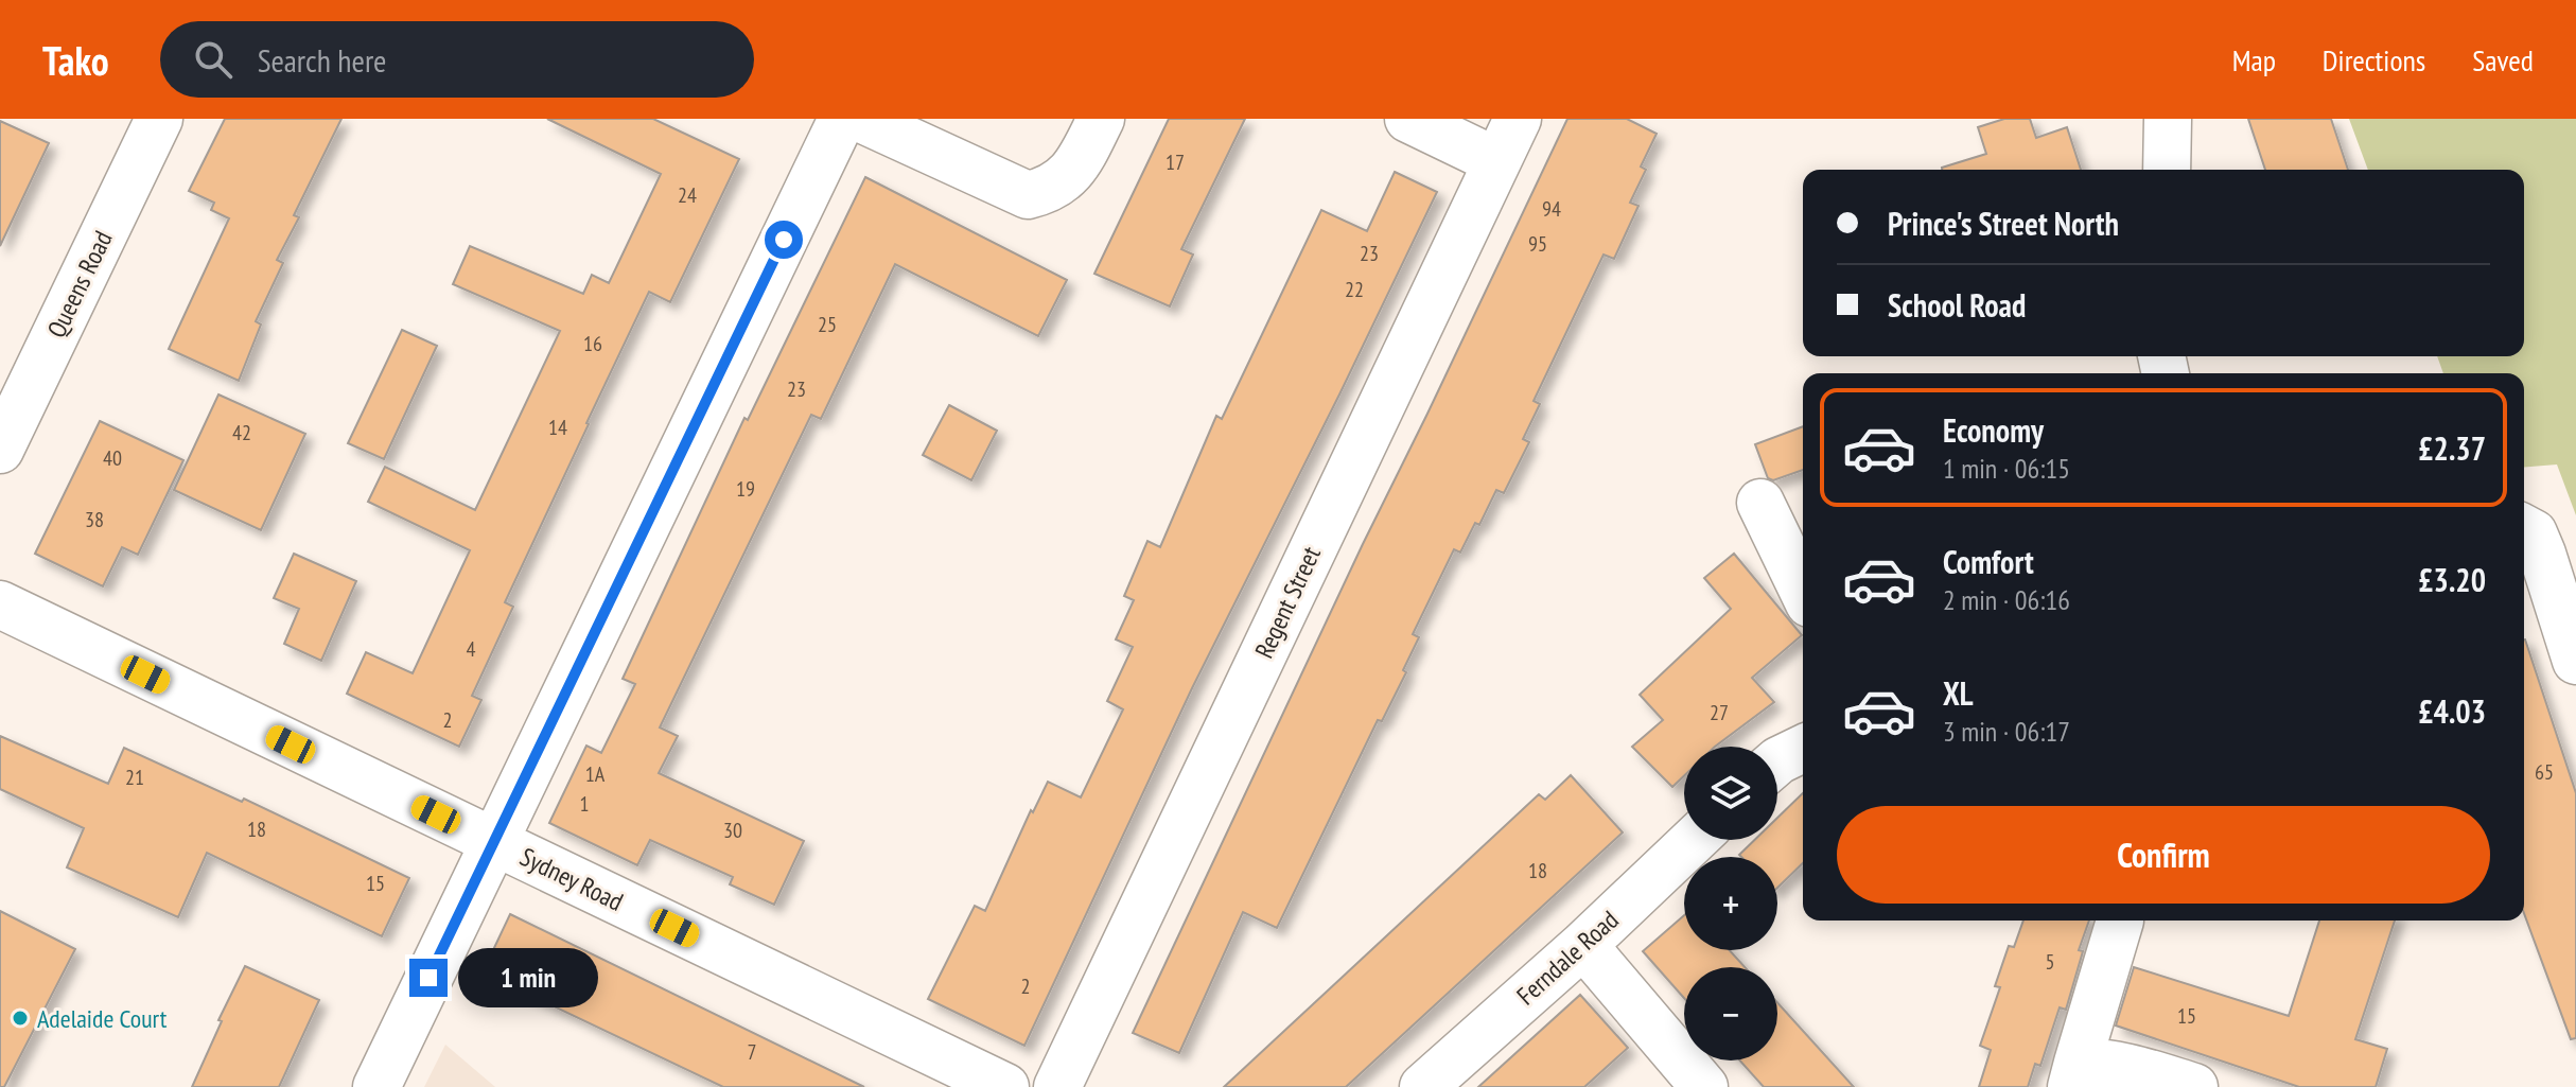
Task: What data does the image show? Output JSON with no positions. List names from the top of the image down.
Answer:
{
  "streets": {
    "street": [
      "Queens Road",
      "Regent Street",
      "Sydney Road",
      "Ferndale Road"
    ]
  },
  "places": ["Adelaide Court"],
  "house_numbers": [
    "17",
    "24",
    "94",
    "95",
    "23",
    "22",
    "25",
    "16",
    "23",
    "14",
    "42",
    "40",
    "19",
    "38",
    "4",
    "27",
    "2",
    "65",
    "1A",
    "21",
    "1",
    "18",
    "30",
    "18",
    "15",
    "5",
    "2",
    "15",
    "7"
  ],
  "page": {
    "header": "Tako",
    "search": "Search here",
    "nav": ["Map", "Directions", "Saved"],
    "banner": ["Prince's Street North", "School Road"],
    "list": [
      {
        "name": "Economy",
        "note": "1 min · 06:15",
        "value": "£2.37"
      },
      {
        "name": "Comfort",
        "note": "2 min · 06:16",
        "value": "£3.20"
      },
      {
        "name": "XL",
        "note": "3 min · 06:17",
        "value": "£4.03"
      }
    ],
    "map_buttons": ["+", "−"],
    "buttons": "Confirm",
    "bubble": "1 min"
  }
}
